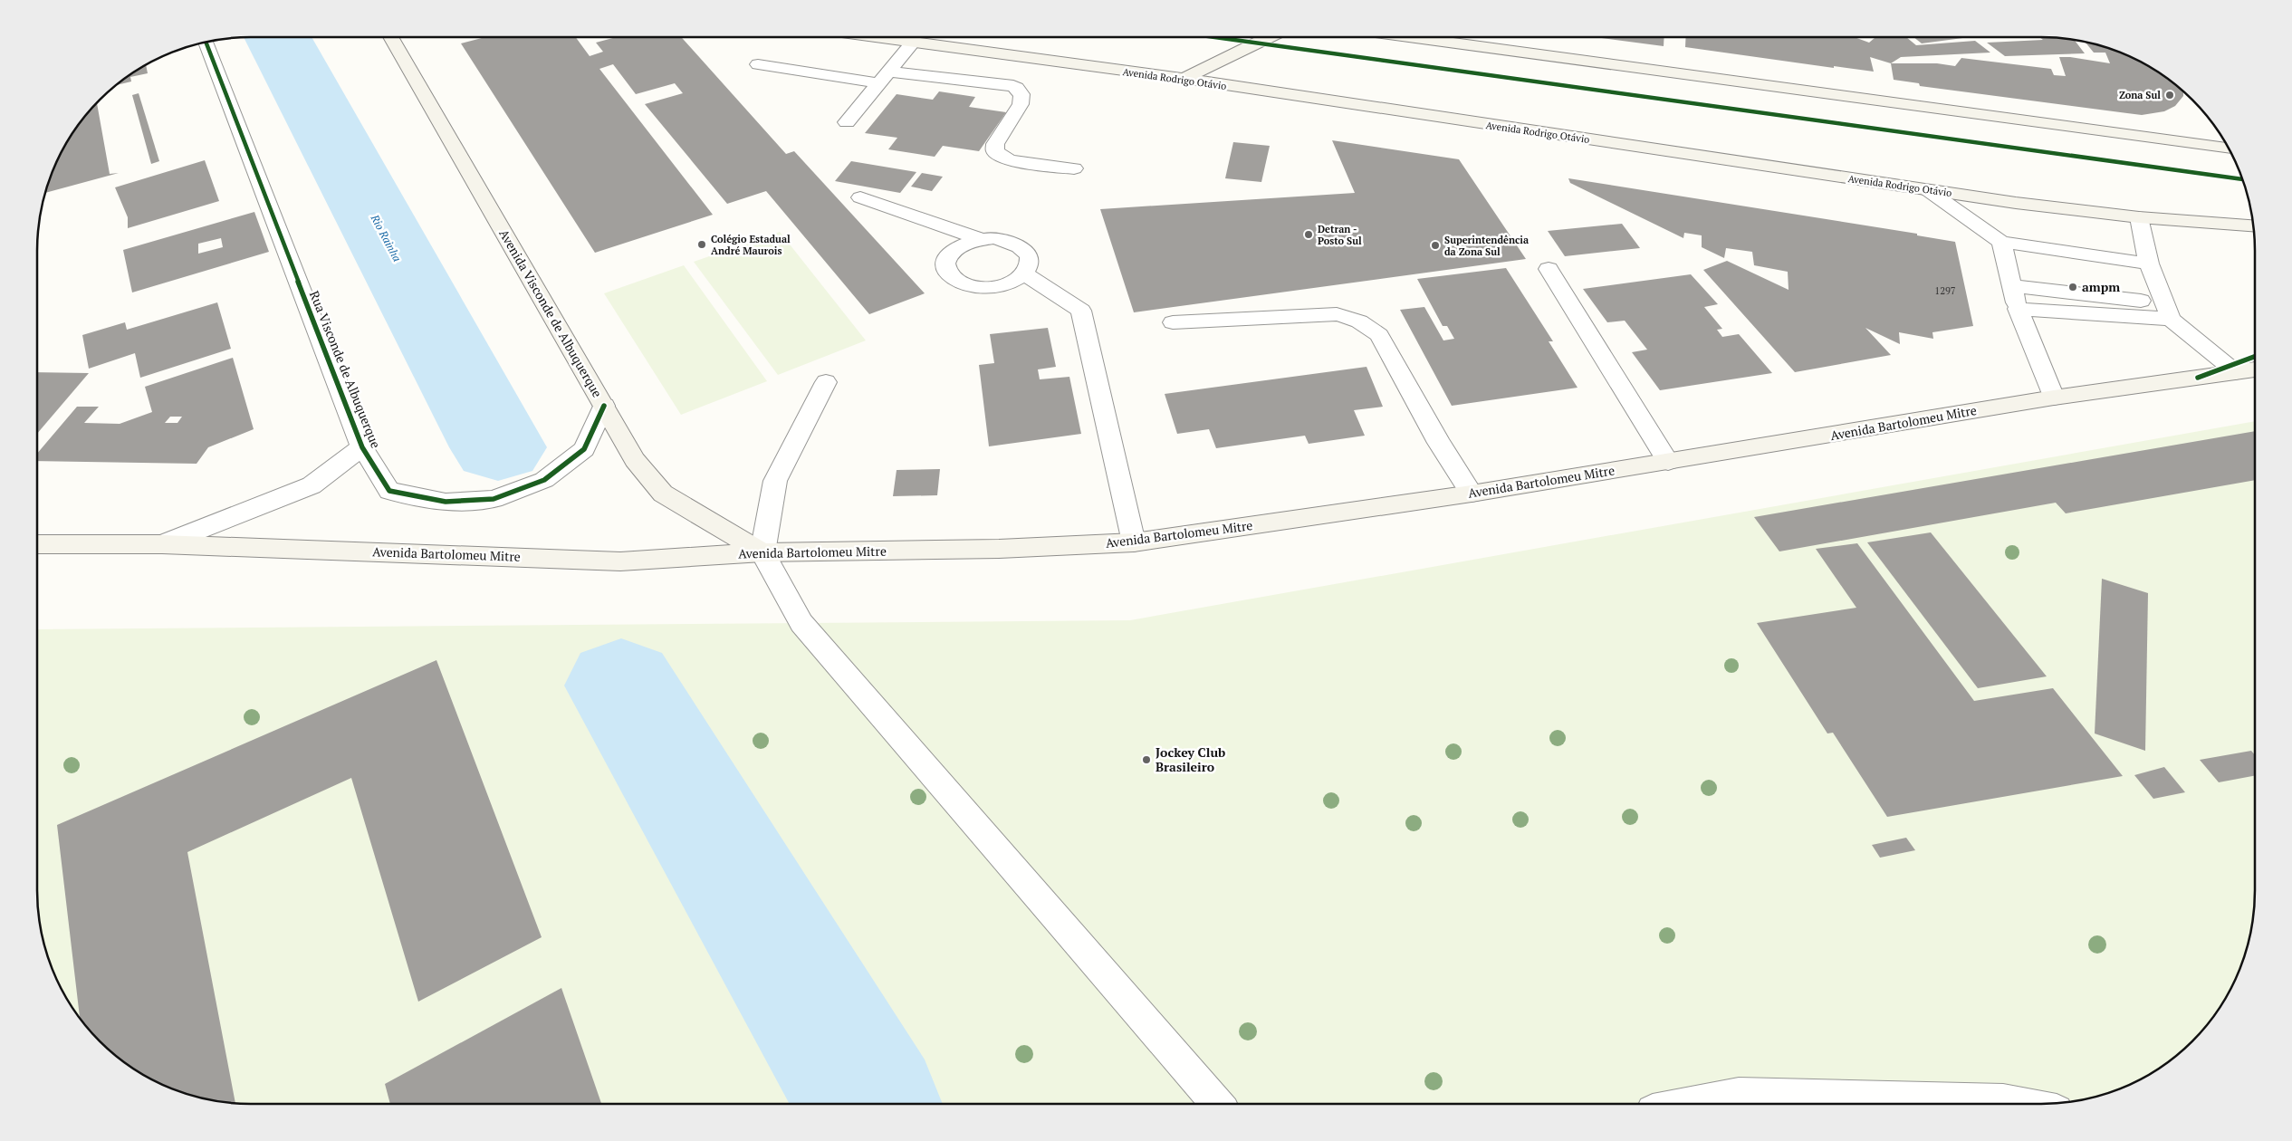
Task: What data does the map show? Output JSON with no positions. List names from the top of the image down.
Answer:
{
  "streets": {
    "main road": ["Avenida Rodrigo Otávio", "Avenida Visconde de Albuquerque", "Avenida Bartolomeu Mitre"],
    "street": ["Rua Visconde de Albuquerque"]
  },
  "crossings": [
    ["Avenida Visconde de Albuquerque", "Rua Visconde de Albuquerque"],
    ["Avenida Visconde de Albuquerque", "Avenida Bartolomeu Mitre"]
  ],
  "water": ["Rio Rainha"],
  "places": [
    "Zona Sul",
    "Detran - Posto Sul",
    "Colégio Estadual André Maurois",
    "Superintendência da Zona Sul",
    "ampm",
    "Jockey Club Brasileiro"
  ],
  "house_numbers": ["1297"]
}
